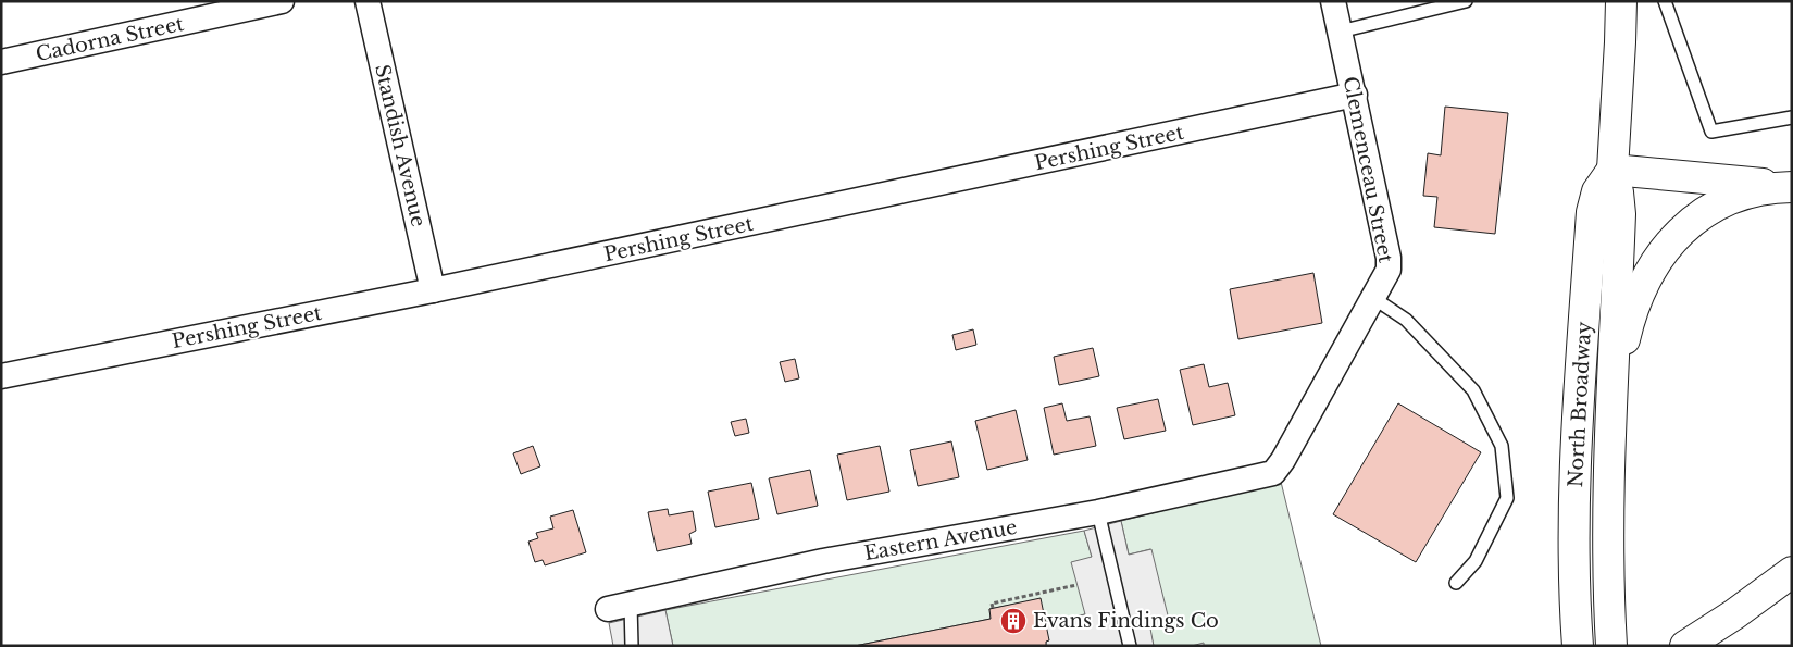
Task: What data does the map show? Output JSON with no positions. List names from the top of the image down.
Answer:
{
  "streets": {
    "main road": ["North Broadway"],
    "street": [
      "Cadorna Street",
      "Standish Avenue",
      "Pershing Street",
      "Clemenceau Street",
      "Eastern Avenue"
    ]
  },
  "crossings": [
    ["Standish Avenue", "Pershing Street"],
    ["Pershing Street", "Clemenceau Street"],
    ["Clemenceau Street", "Eastern Avenue"]
  ],
  "places": {
    "building": ["Evans Findings Co"]
  }
}
